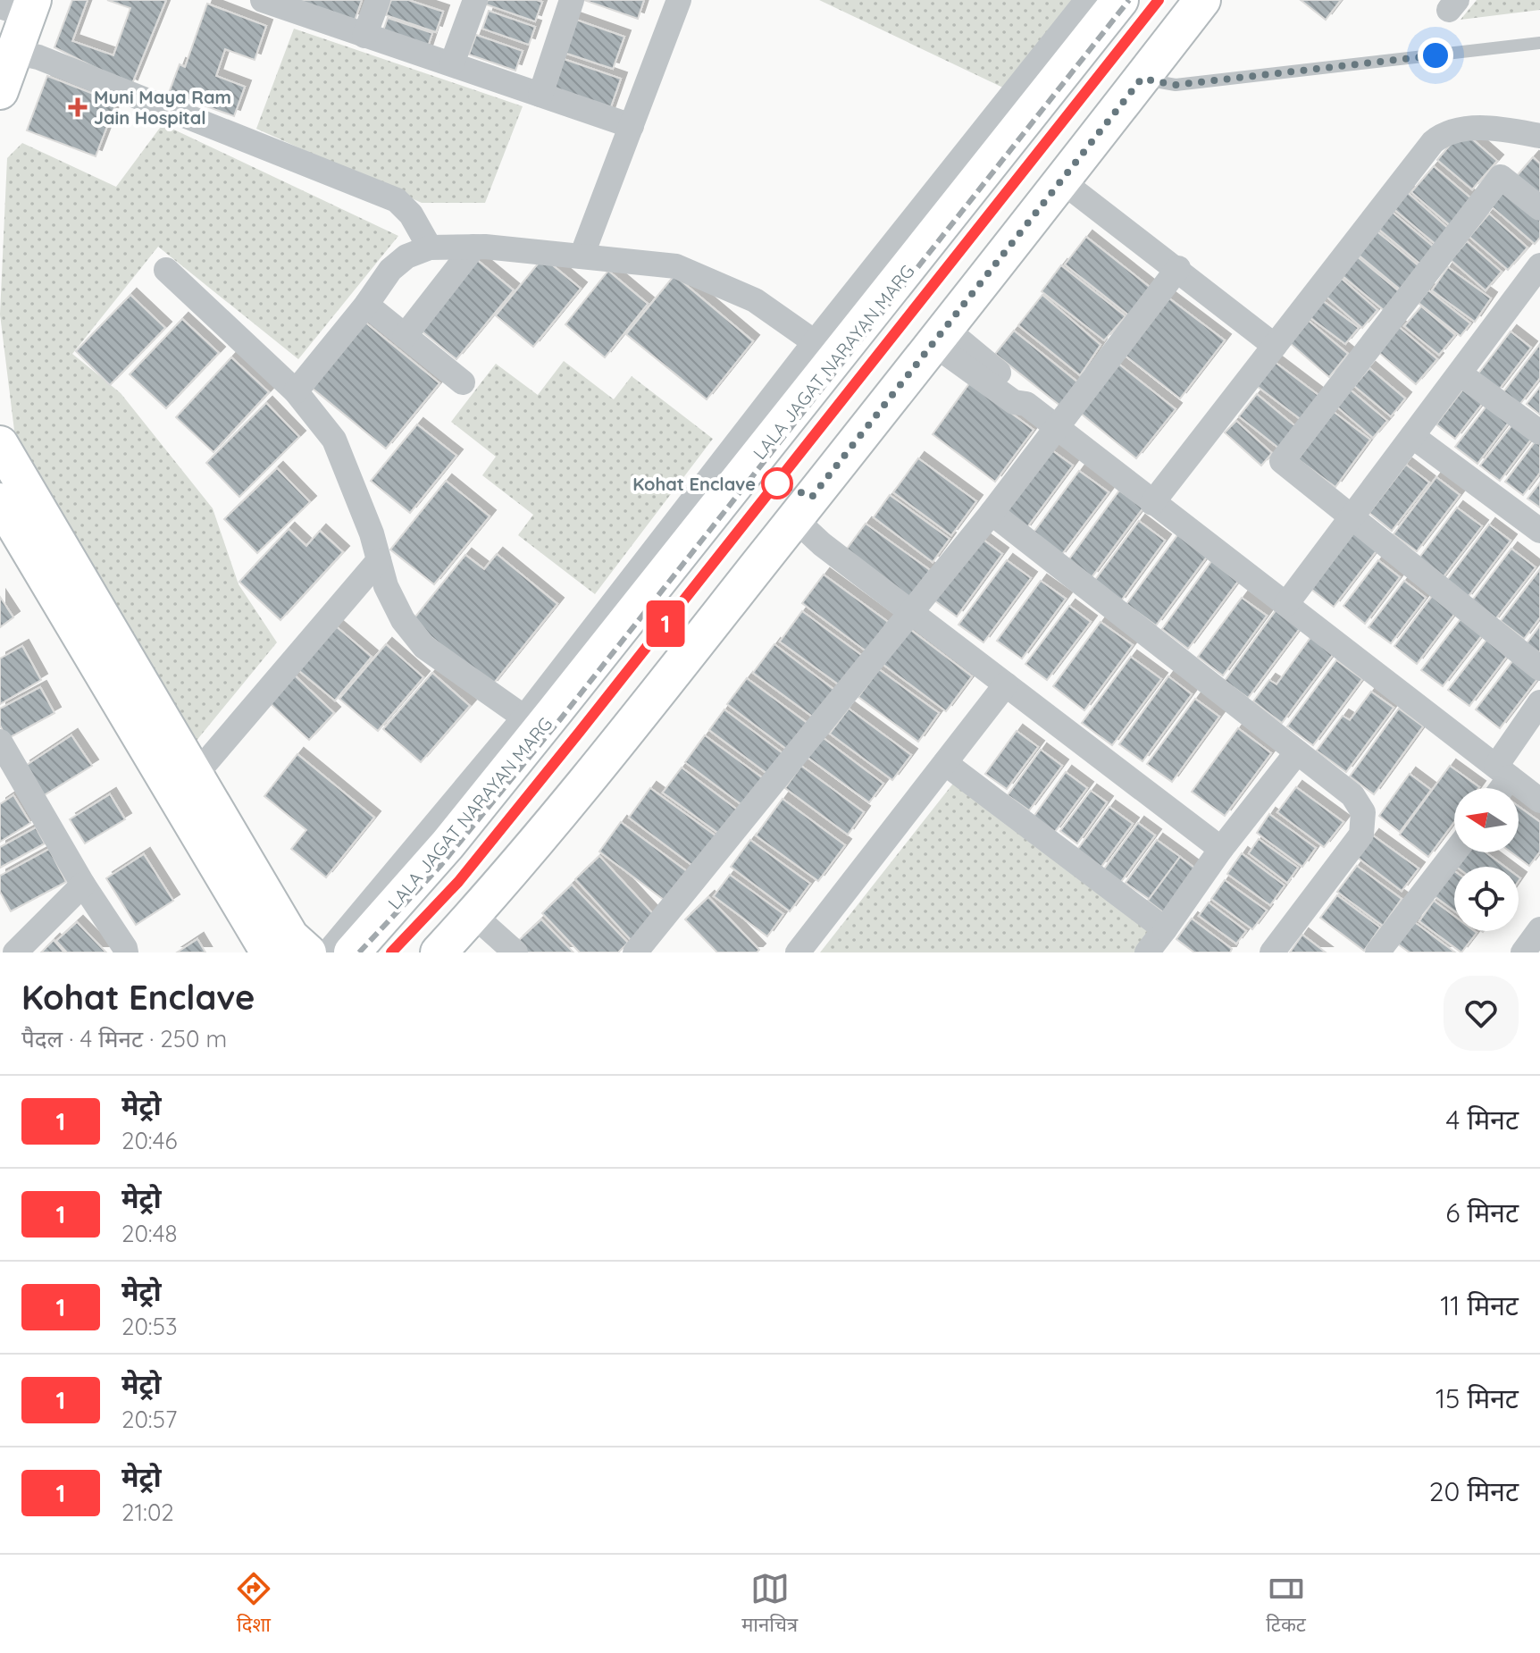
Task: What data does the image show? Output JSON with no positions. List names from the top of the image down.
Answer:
{
  "streets": {
    "main road": ["LALA JAGAT NARAYAN MARG"]
  },
  "places": {
    "health": ["Muni Maya Ram Jain Hospital"],
    "other": ["Kohat Enclave"]
  },
  "lines": ["metro line 1"],
  "north": "left",
  "page": {
    "on_map": "1",
    "heading": ["Kohat Enclave", "पैदल · 4 मिनट · 250 m"],
    "list": [
      {
        "mark": "1",
        "name": "मेट्रो",
        "note": "20:46",
        "value": "4 मिनट"
      },
      {
        "mark": "1",
        "name": "मेट्रो",
        "note": "20:48",
        "value": "6 मिनट"
      },
      {
        "mark": "1",
        "name": "मेट्रो",
        "note": "20:53",
        "value": "11 मिनट"
      },
      {
        "mark": "1",
        "name": "मेट्रो",
        "note": "20:57",
        "value": "15 मिनट"
      },
      {
        "mark": "1",
        "name": "मेट्रो",
        "note": "21:02",
        "value": "20 मिनट"
      }
    ],
    "tabs": ["दिशा", "मानचित्र", "टिकट"]
  }
}
